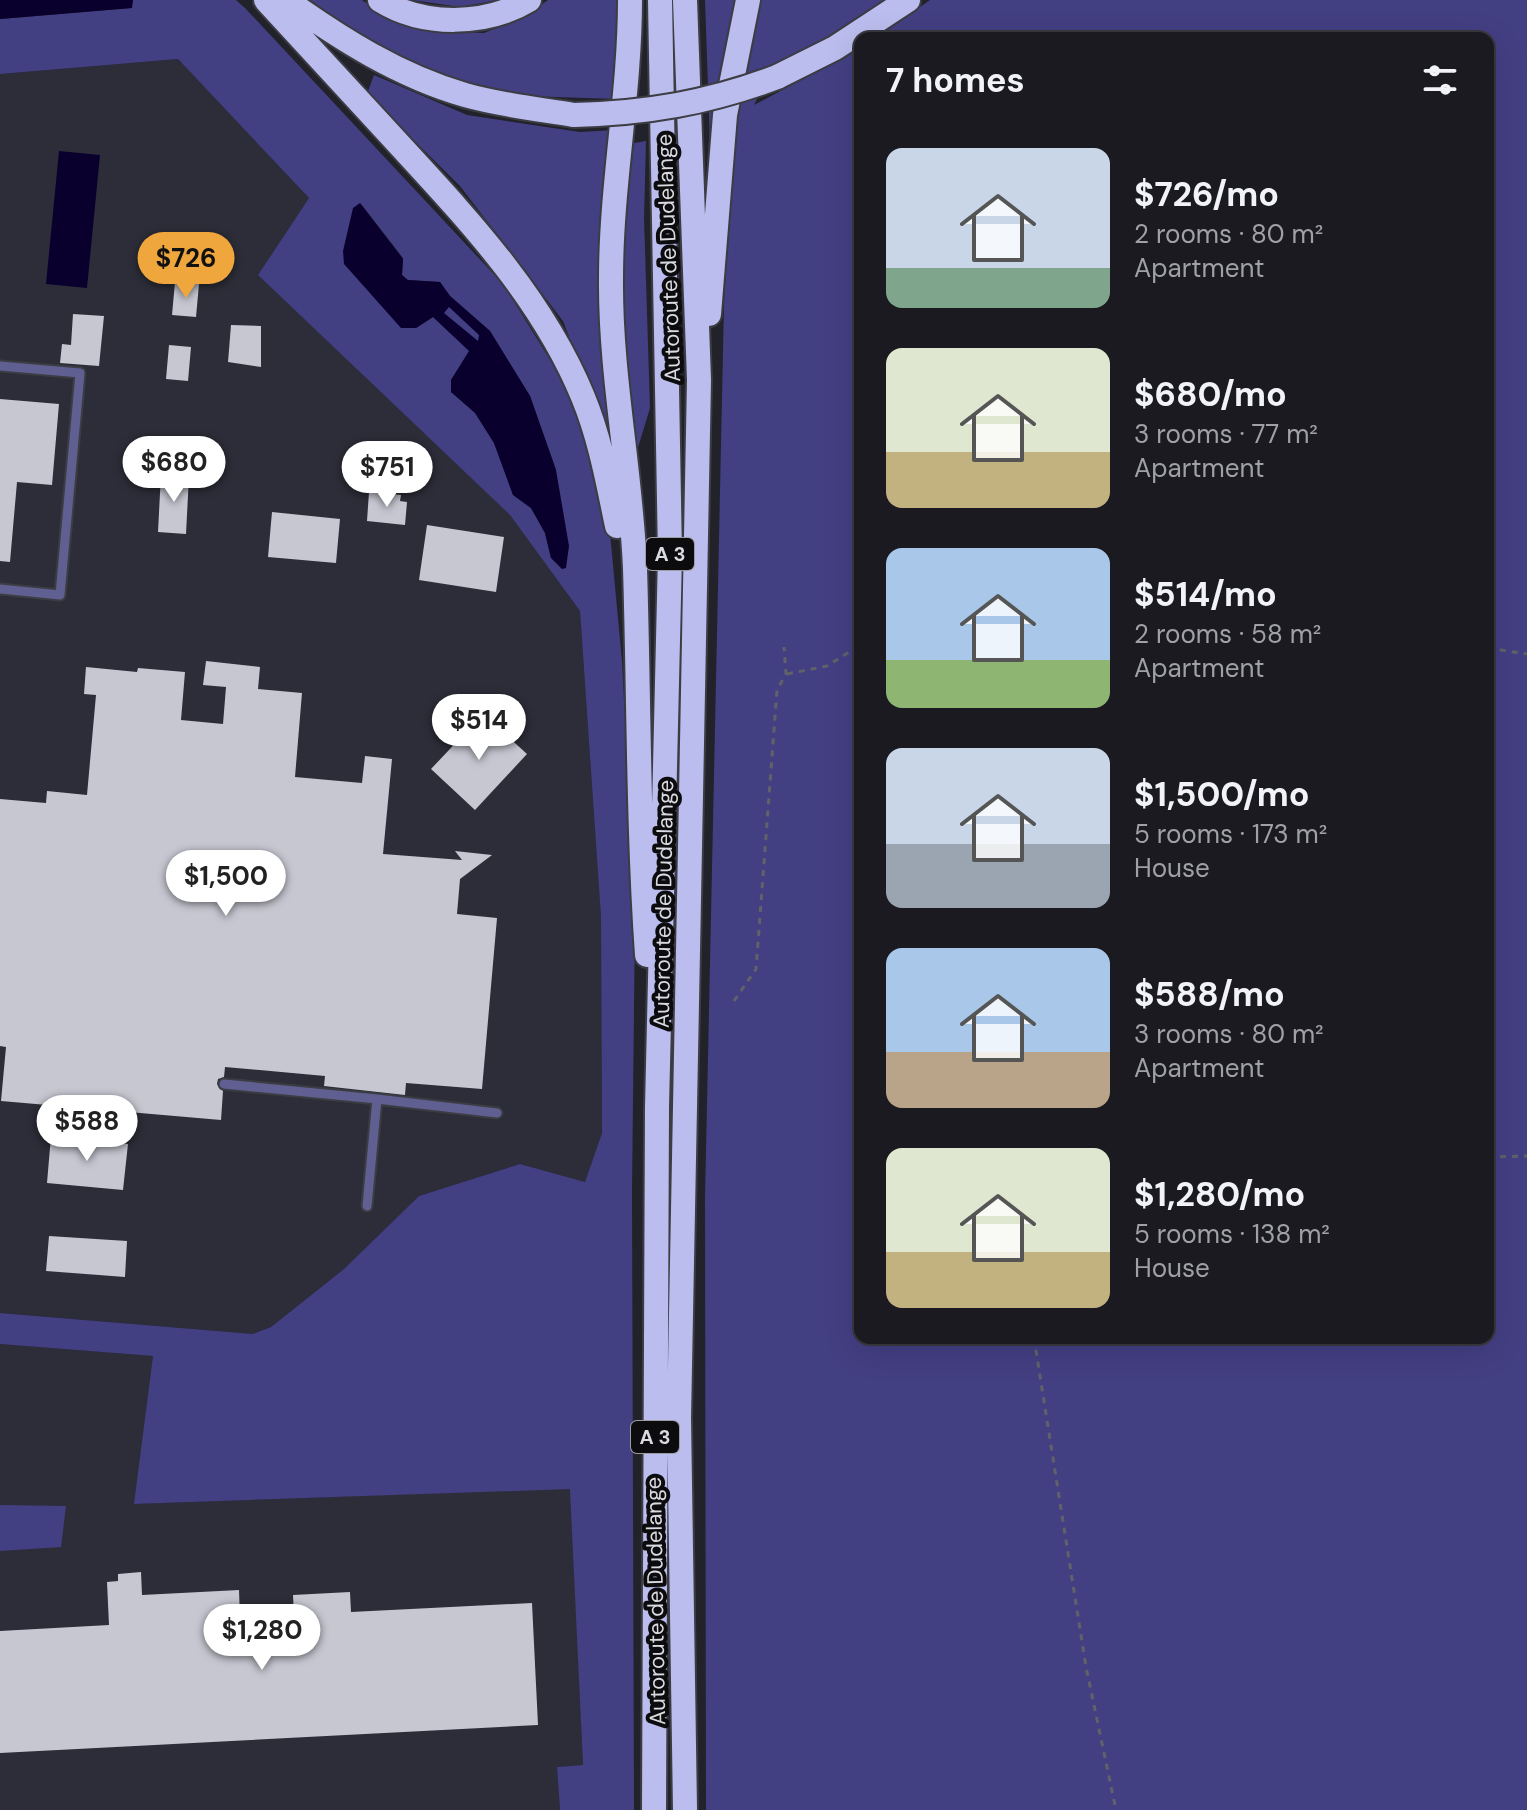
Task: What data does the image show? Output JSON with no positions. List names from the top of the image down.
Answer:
{
  "streets": {
    "highway": ["Autoroute de Dudelange", "A 3"]
  },
  "crossings": [
    ["Autoroute de Dudelange", "A 3"]
  ],
  "page": {
    "heading": "7 homes",
    "list": [
      {
        "name": "$726/mo",
        "note": "2 rooms · 80 m² · Apartment"
      },
      {
        "name": "$680/mo",
        "note": "3 rooms · 77 m² · Apartment"
      },
      {
        "name": "$514/mo",
        "note": "2 rooms · 58 m² · Apartment"
      },
      {
        "name": "$1,500/mo",
        "note": "5 rooms · 173 m² · House"
      },
      {
        "name": "$588/mo",
        "note": "3 rooms · 80 m² · Apartment"
      },
      {
        "name": "$1,280/mo",
        "note": "5 rooms · 138 m² · House"
      }
    ],
    "price": [
      "$726",
      "$680",
      "$751",
      "$514",
      "$1,500",
      "$588",
      "$1,280"
    ]
  }
}
